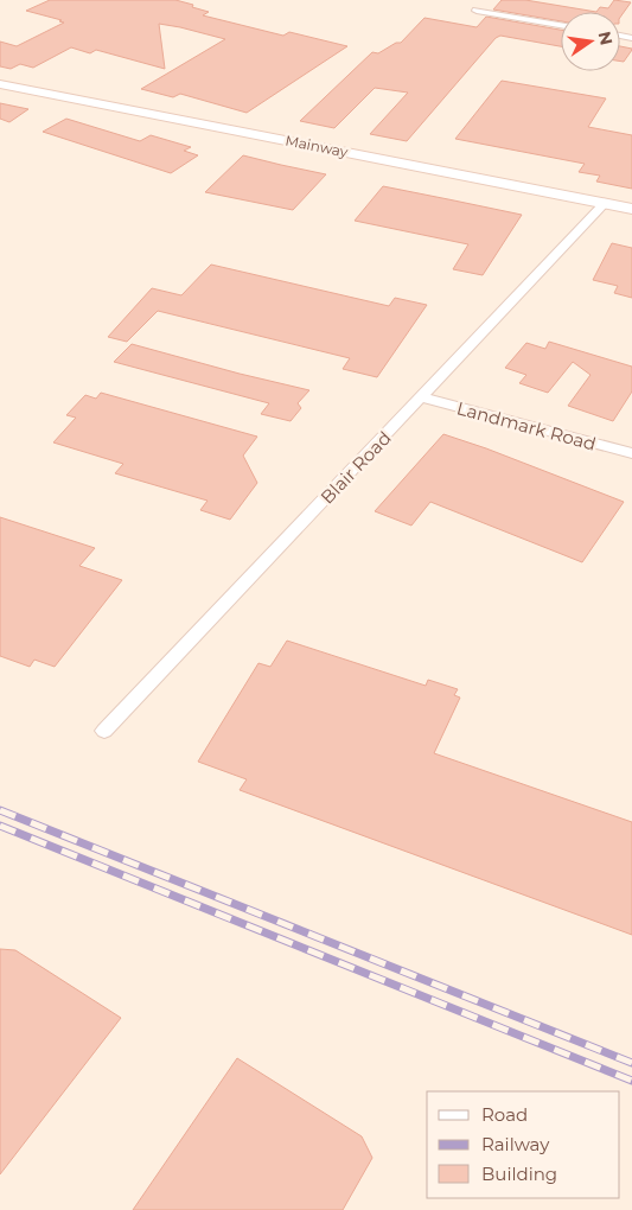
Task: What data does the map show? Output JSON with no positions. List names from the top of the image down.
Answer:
{
  "streets": {
    "street": ["Mainway", "Landmark Road", "Blair Road"]
  },
  "crossings": [
    ["Mainway", "Blair Road"],
    ["Landmark Road", "Blair Road"]
  ],
  "legend": ["Road", "Railway", "Building"],
  "north": "right"
}
